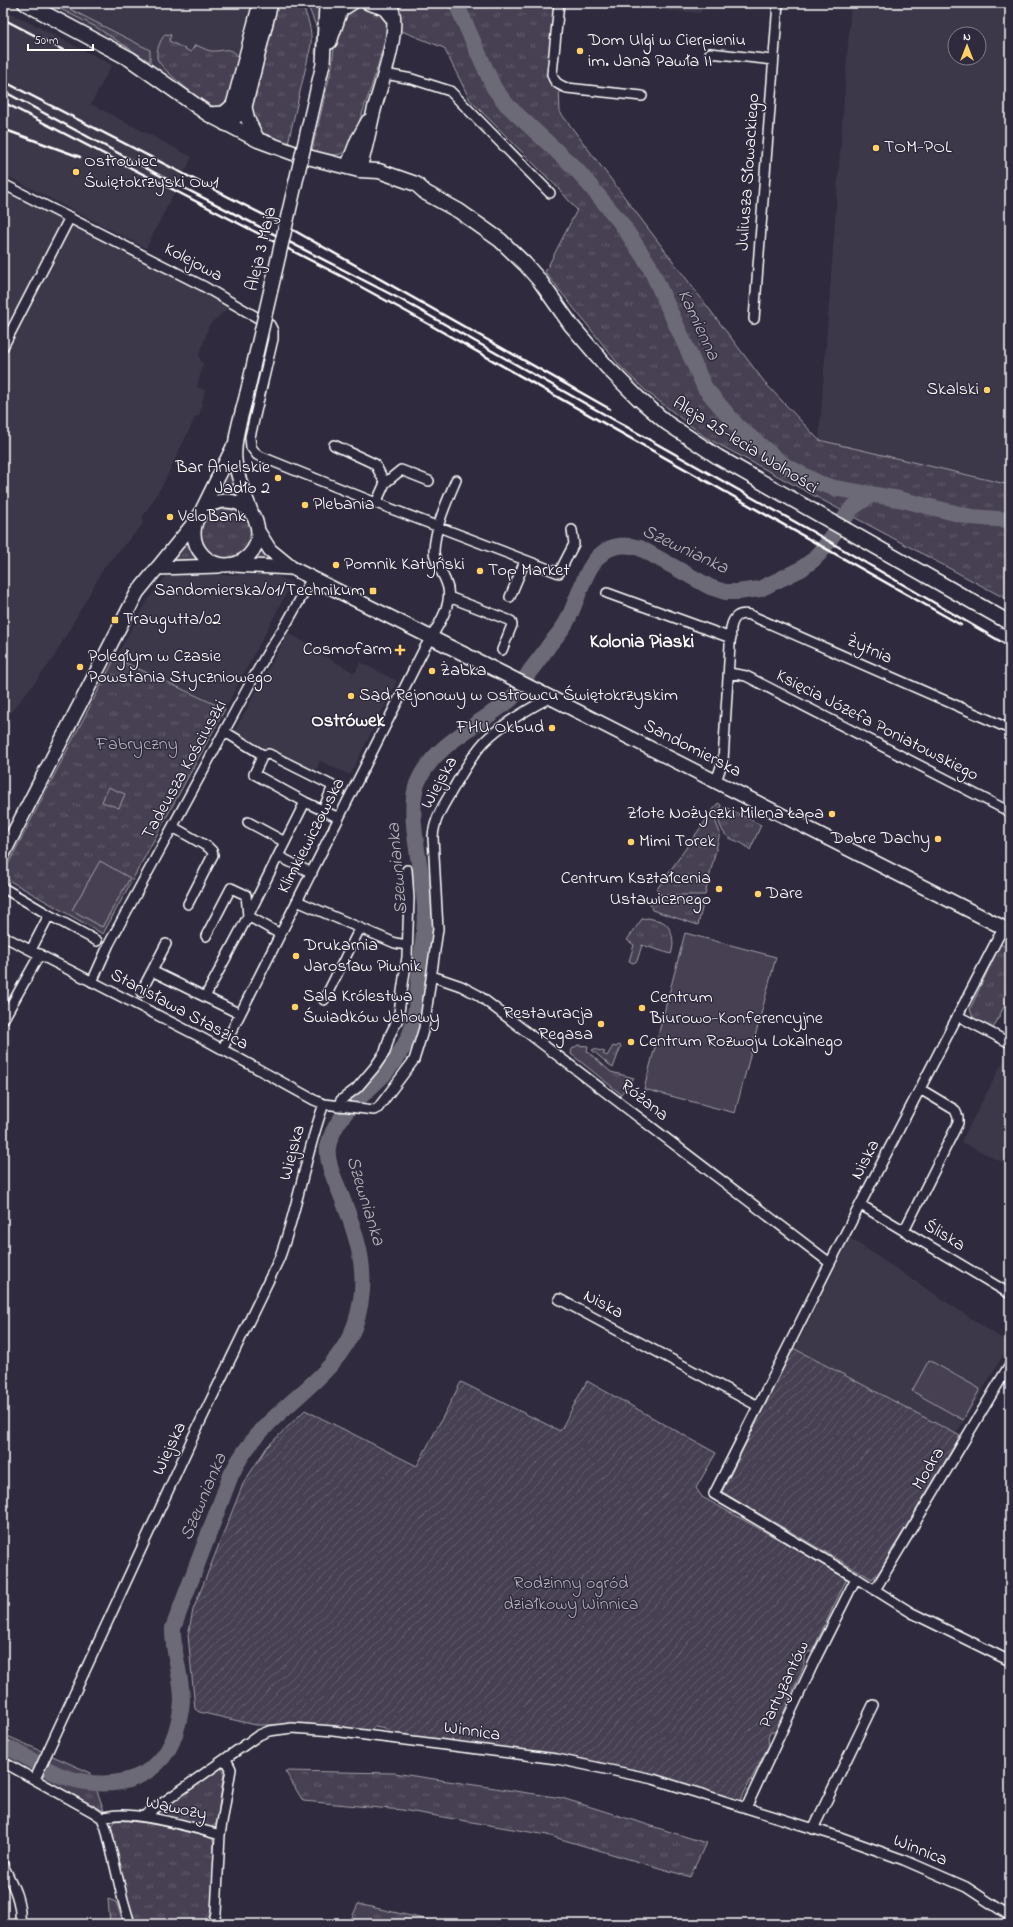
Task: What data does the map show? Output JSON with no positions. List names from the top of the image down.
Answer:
{
  "streets": {
    "main road": ["Aleja 3 Maja", "Aleja 25-lecia Wolności", "Sandomierska"],
    "street": [
      "Juliusza Słowackiego",
      "Kolejowa",
      "Żytnia",
      "Księcia Józefa Poniatowskiego",
      "Tadeusza Kościuszki",
      "Wiejska",
      "Klimkiewiczowska",
      "Stanisława Staszica",
      "Różana",
      "Niska",
      "Śliska",
      "Modra",
      "Partyzantów",
      "Winnica",
      "Wąwozy"
    ]
  },
  "crossings": [
    ["Aleja 3 Maja", "Sandomierska"],
    ["Sandomierska", "Tadeusza Kościuszki"],
    ["Sandomierska", "Wiejska"],
    ["Sandomierska", "Klimkiewiczowska"],
    ["Sandomierska", "Niska"],
    ["Tadeusza Kościuszki", "Stanisława Staszica"],
    ["Wiejska", "Stanisława Staszica"],
    ["Wiejska", "Różana"],
    ["Klimkiewiczowska", "Stanisława Staszica"],
    ["Różana", "Niska"],
    ["Niska", "Śliska"],
    ["Niska", "Partyzantów"],
    ["Partyzantów", "Winnica"],
    ["Winnica", "Wąwozy"]
  ],
  "districts": ["Kolonia Piaski", "Ostrówek"],
  "water": ["Kamienna", "Szewnianka"],
  "parks": ["Fabryczny", "Rodzinny ogród działkowy Winnica"],
  "places": {
    "other": [
      "Dom Ulgi w Cierpieniu im. Jana Pawła II",
      "TOM-POL",
      "Ostrowiec Świętokrzyski Ow1",
      "Skalski",
      "Bar Anielskie Jadło 2",
      "Plebania",
      "VeloBank",
      "Pomnik Katyński",
      "Top Market",
      "Poległym w Czasie Powstania Styczniowego",
      "Żabka",
      "Sąd Rejonowy w Ostrowcu Świętokrzyskim",
      "FHU Okbud",
      "Złote Nożyczki Milena Łapa",
      "Dobre Dachy",
      "Mimi Torek",
      "Centrum Kształcenia Ustawicznego",
      "Dare",
      "Drukarnia Jarosław Piwnik",
      "Sala Królestwa Świadków Jehowy",
      "Centrum Biurowo-Konferencyjne",
      "Restauracja Regasa",
      "Centrum Rozwoju Lokalnego"
    ],
    "transit": ["Sandomierska/01/Technikum", "Traugutta/02"],
    "health": ["Cosmofarm"]
  },
  "scale_bar": "50 m",
  "north": "top"
}
